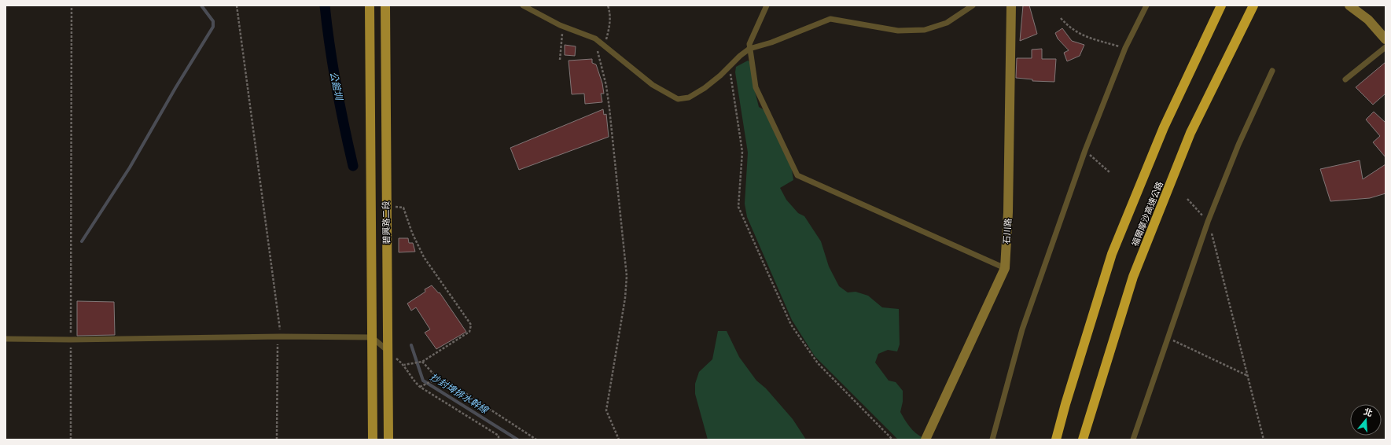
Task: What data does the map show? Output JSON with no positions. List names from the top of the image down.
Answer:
{
  "streets": {
    "highway": ["福爾摩沙高速公路"],
    "main road": ["碧興路二段"],
    "street": ["石川路"]
  },
  "water": ["公館圳", "抄封埤排水幹線"],
  "north": "top"
}
